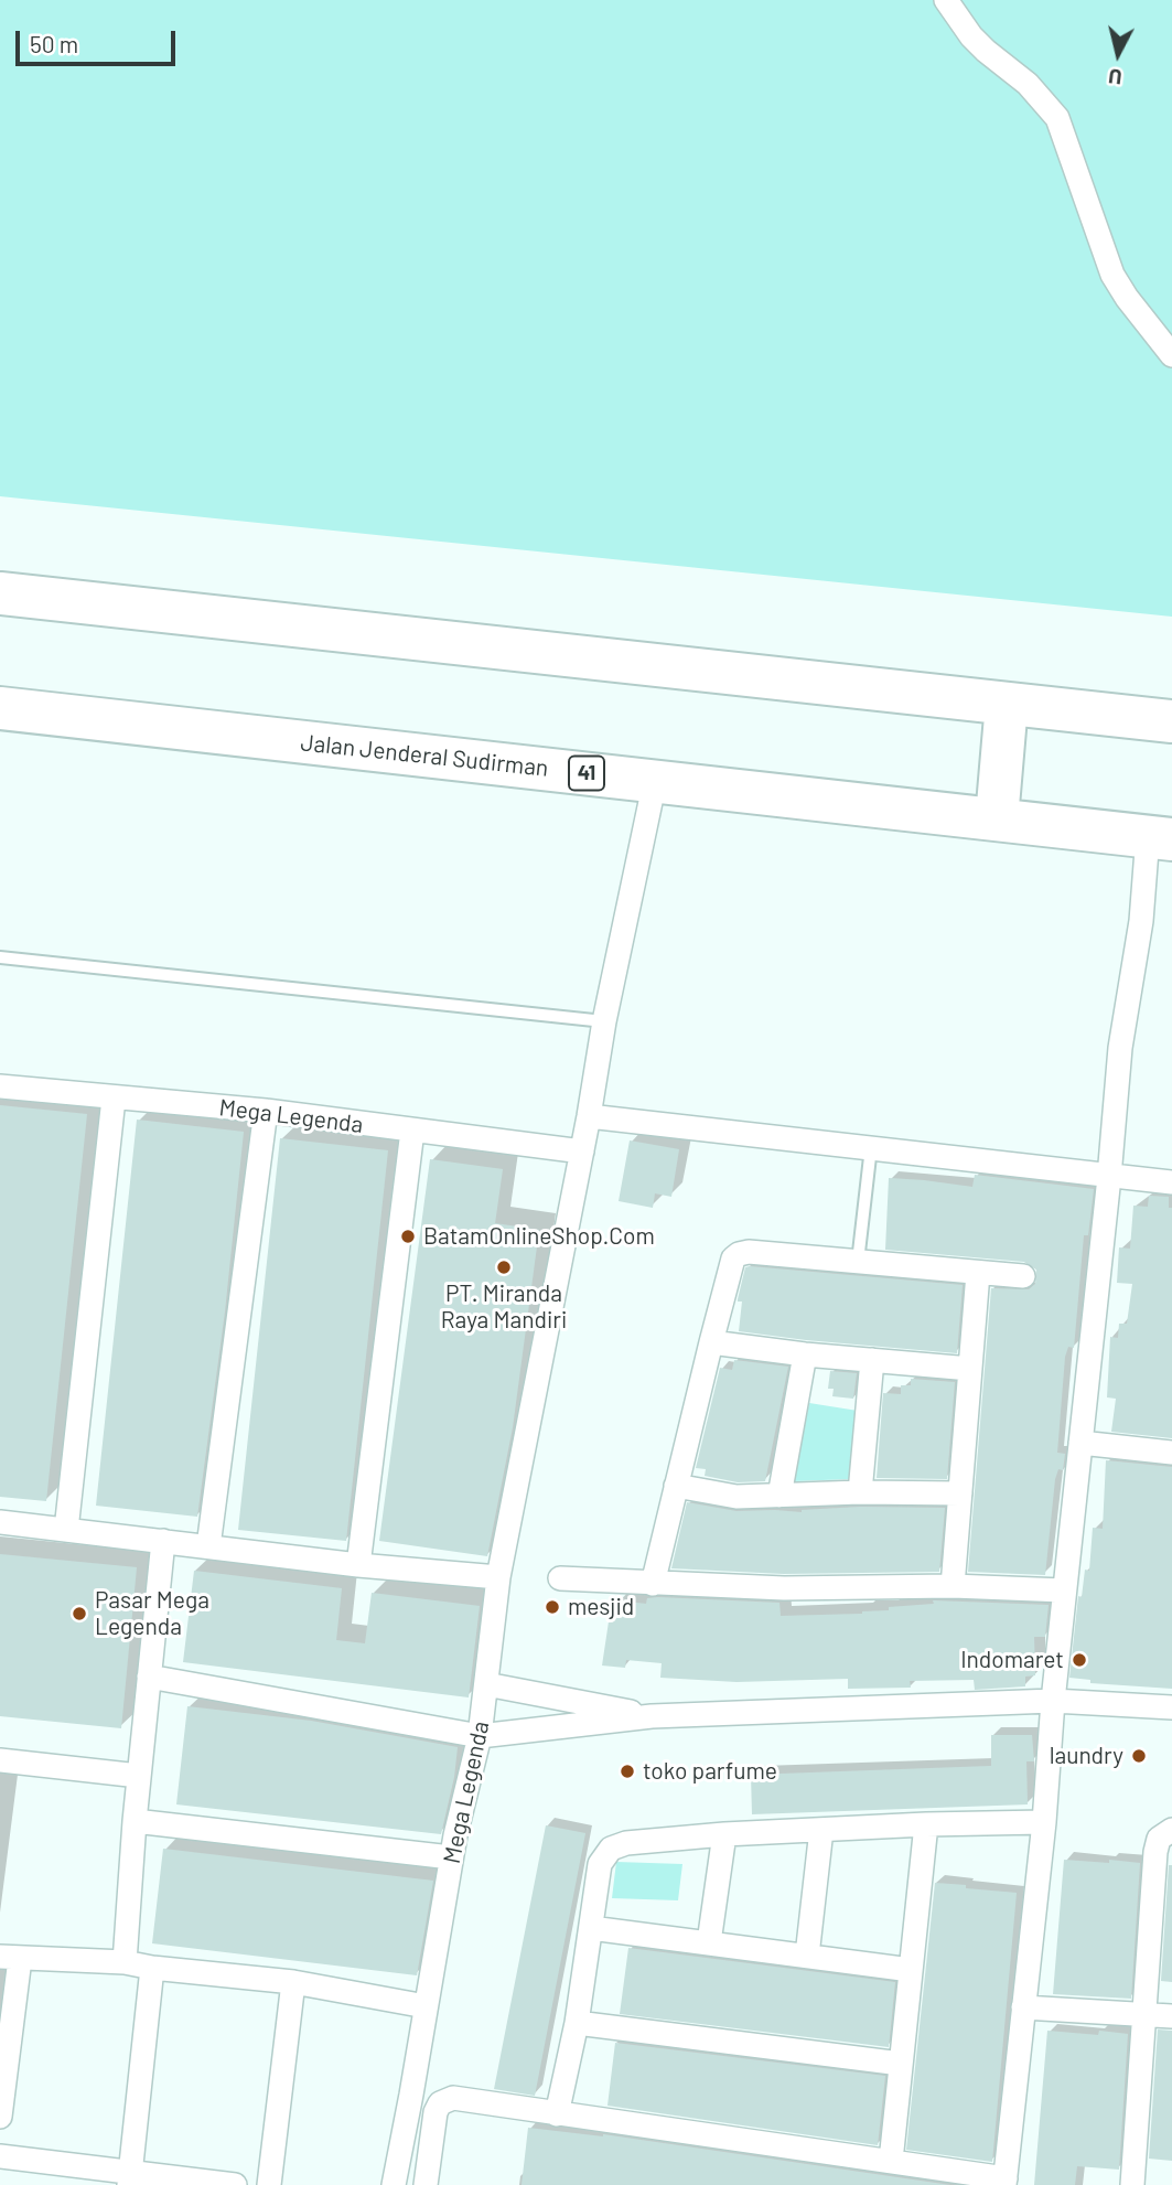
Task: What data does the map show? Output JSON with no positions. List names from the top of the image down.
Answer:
{
  "streets": {
    "highway": ["Jalan Jenderal Sudirman", "41"],
    "street": ["Mega Legenda"]
  },
  "crossings": [
    ["Jalan Jenderal Sudirman", "Mega Legenda"]
  ],
  "places": [
    "BatamOnlineShop.Com",
    "PT. Miranda Raya Mandiri",
    "mesjid",
    "Pasar Mega Legenda",
    "Indomaret",
    "laundry",
    "toko parfume"
  ],
  "scale_bar": "50 m",
  "north": "bottom"
}
